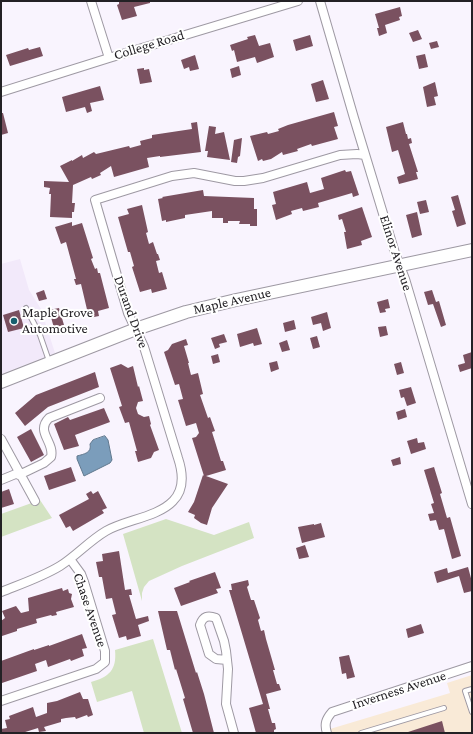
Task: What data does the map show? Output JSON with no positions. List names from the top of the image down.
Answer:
{
  "streets": {
    "main road": ["Maple Avenue"],
    "street": [
      "College Road",
      "Elinor Avenue",
      "Durand Drive",
      "Chase Avenue",
      "Inverness Avenue"
    ]
  },
  "crossings": [
    ["Elinor Avenue", "Maple Avenue"],
    ["Elinor Avenue", "Durand Drive"],
    ["Maple Avenue", "Durand Drive"],
    ["Durand Drive", "Chase Avenue"]
  ],
  "places": ["Maple Grove Automotive"]
}
